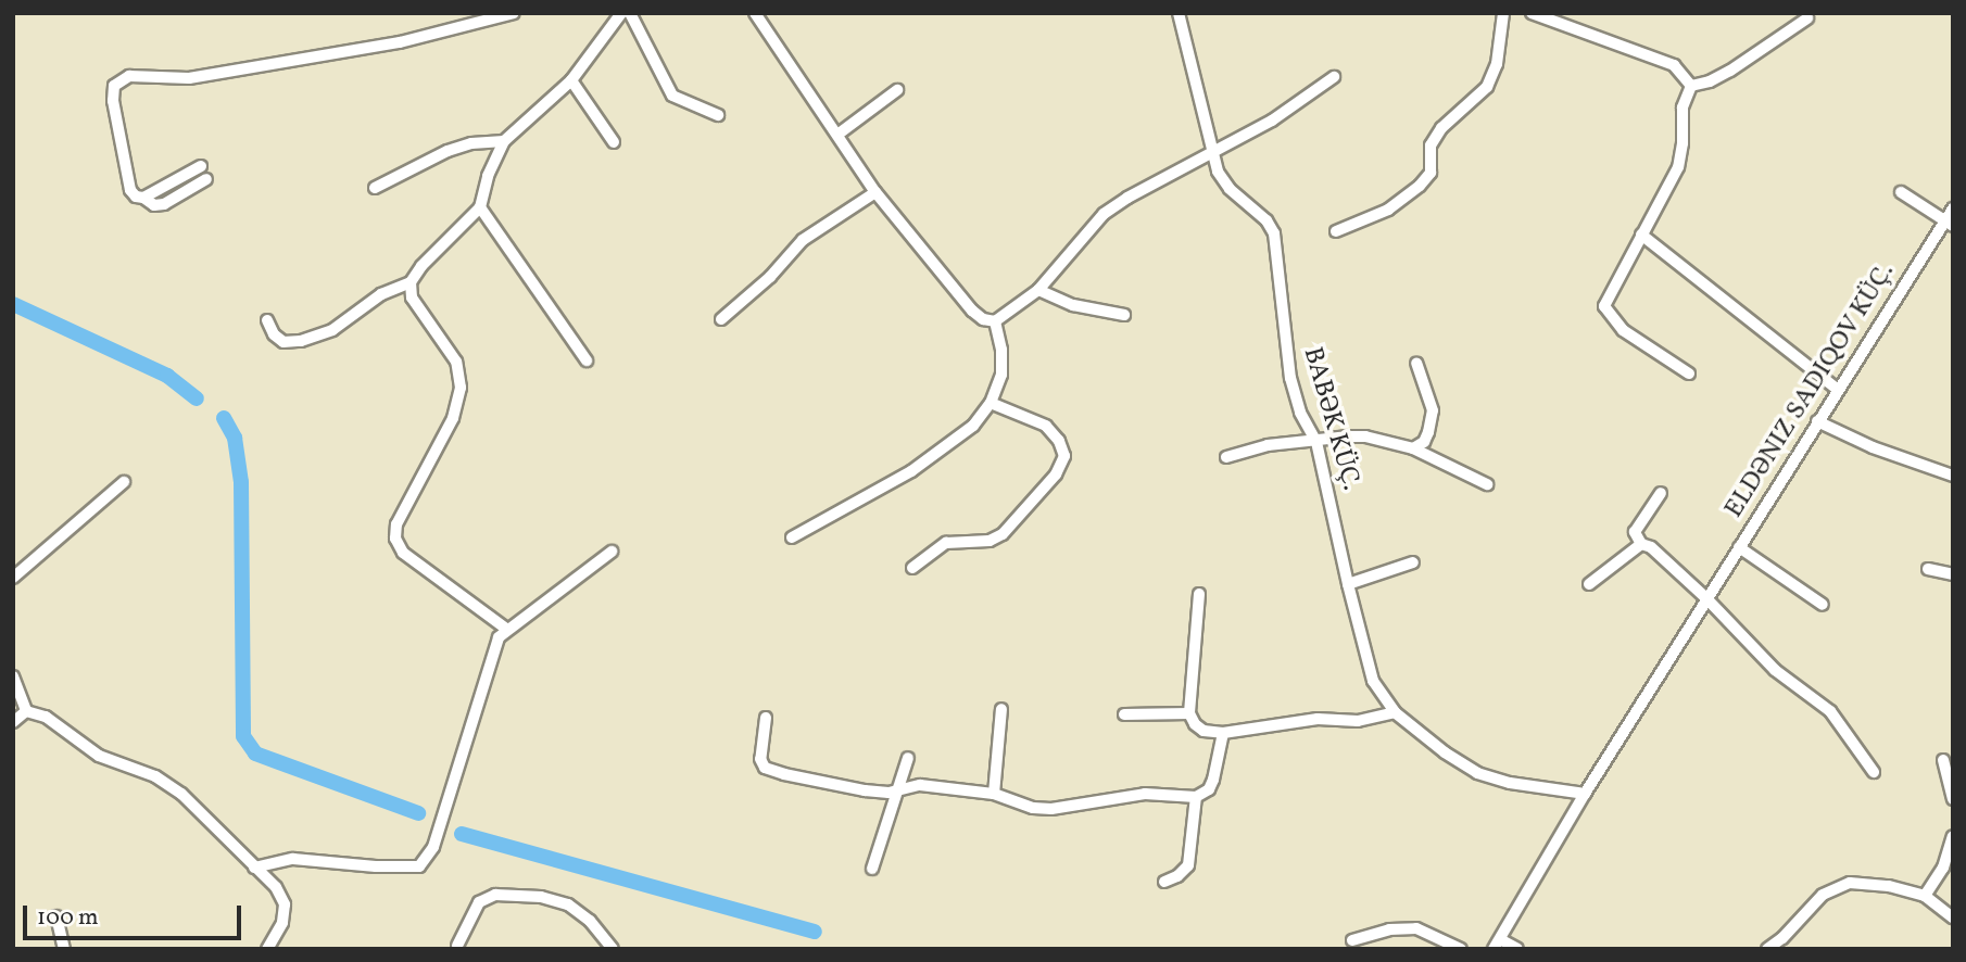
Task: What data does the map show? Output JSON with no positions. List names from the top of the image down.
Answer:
{
  "streets": {
    "street": ["BABƏK KÜÇ."]
  },
  "scale_bar": "100 m"
}
